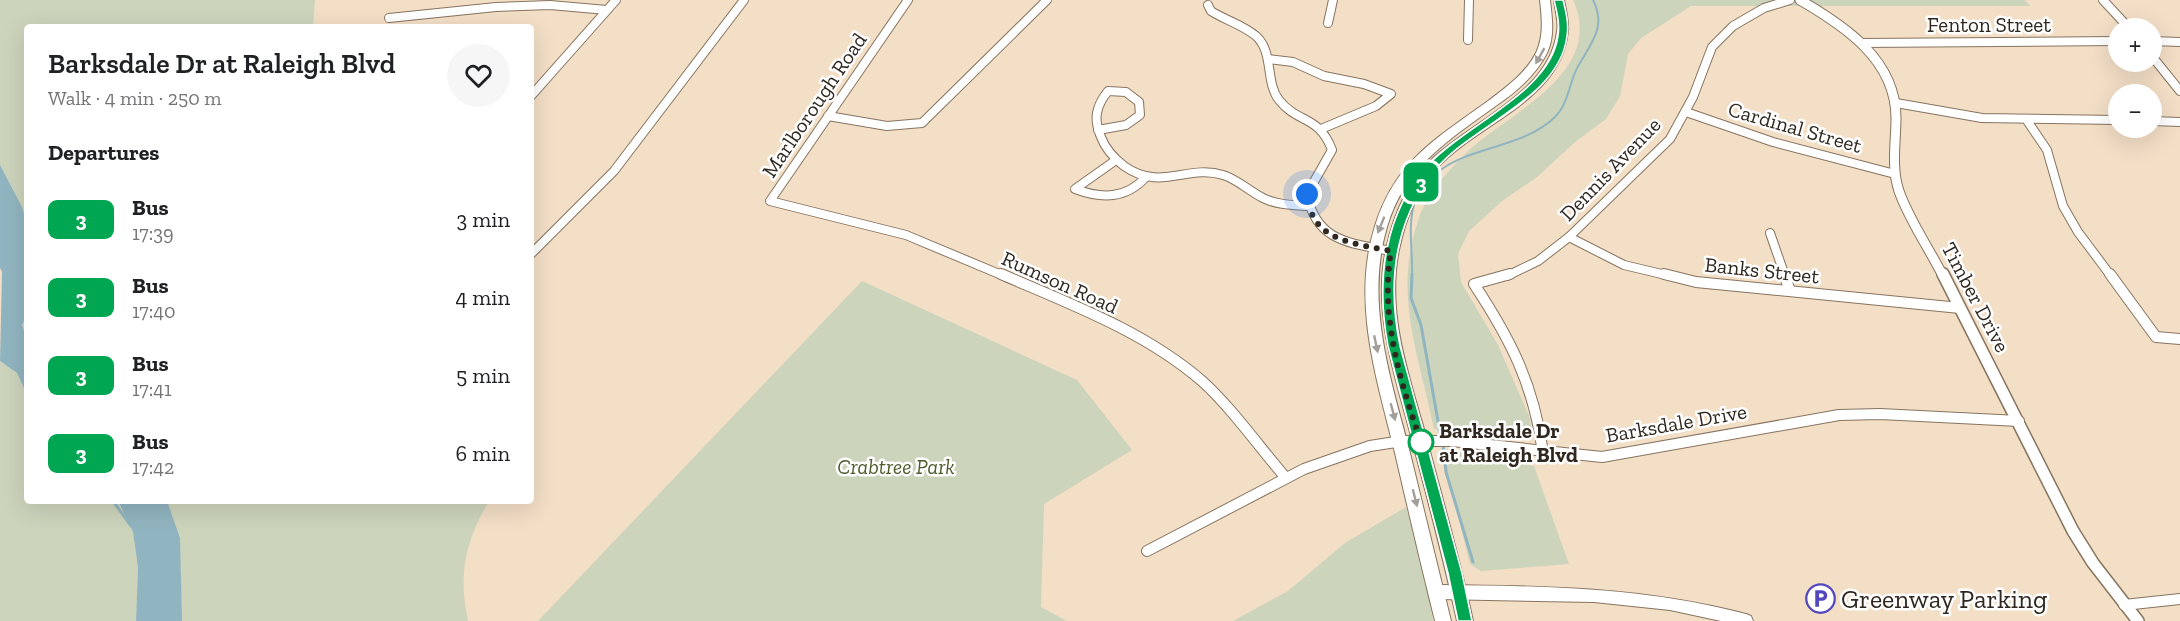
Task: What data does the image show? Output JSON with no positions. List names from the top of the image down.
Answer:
{
  "streets": {
    "street": [
      "Fenton Street",
      "Marlborough Road",
      "Cardinal Street",
      "Dennis Avenue",
      "Banks Street",
      "Rumson Road",
      "Timber Drive",
      "Barksdale Drive"
    ]
  },
  "crossings": [
    ["Fenton Street", "Timber Drive"],
    ["Marlborough Road", "Rumson Road"],
    ["Cardinal Street", "Dennis Avenue"],
    ["Cardinal Street", "Timber Drive"],
    ["Dennis Avenue", "Banks Street"],
    ["Dennis Avenue", "Barksdale Drive"],
    ["Banks Street", "Timber Drive"],
    ["Rumson Road", "Barksdale Drive"],
    ["Timber Drive", "Barksdale Drive"]
  ],
  "parks": ["Crabtree Park"],
  "places": {
    "other": ["Barksdale Dr at Raleigh Blvd"],
    "parking": ["Greenway Parking"]
  },
  "lines": ["bus line 3"],
  "page": {
    "on_map": "3",
    "map_buttons": ["+", "−"],
    "heading": [
      ["Barksdale Dr at Raleigh Blvd", "Walk · 4 min · 250 m"],
      "Departures"
    ],
    "list": [
      {
        "mark": "3",
        "name": "Bus",
        "note": "17:39",
        "value": "3 min"
      },
      {
        "mark": "3",
        "name": "Bus",
        "note": "17:40",
        "value": "4 min"
      },
      {
        "mark": "3",
        "name": "Bus",
        "note": "17:41",
        "value": "5 min"
      },
      {
        "mark": "3",
        "name": "Bus",
        "note": "17:42",
        "value": "6 min"
      }
    ]
  }
}
